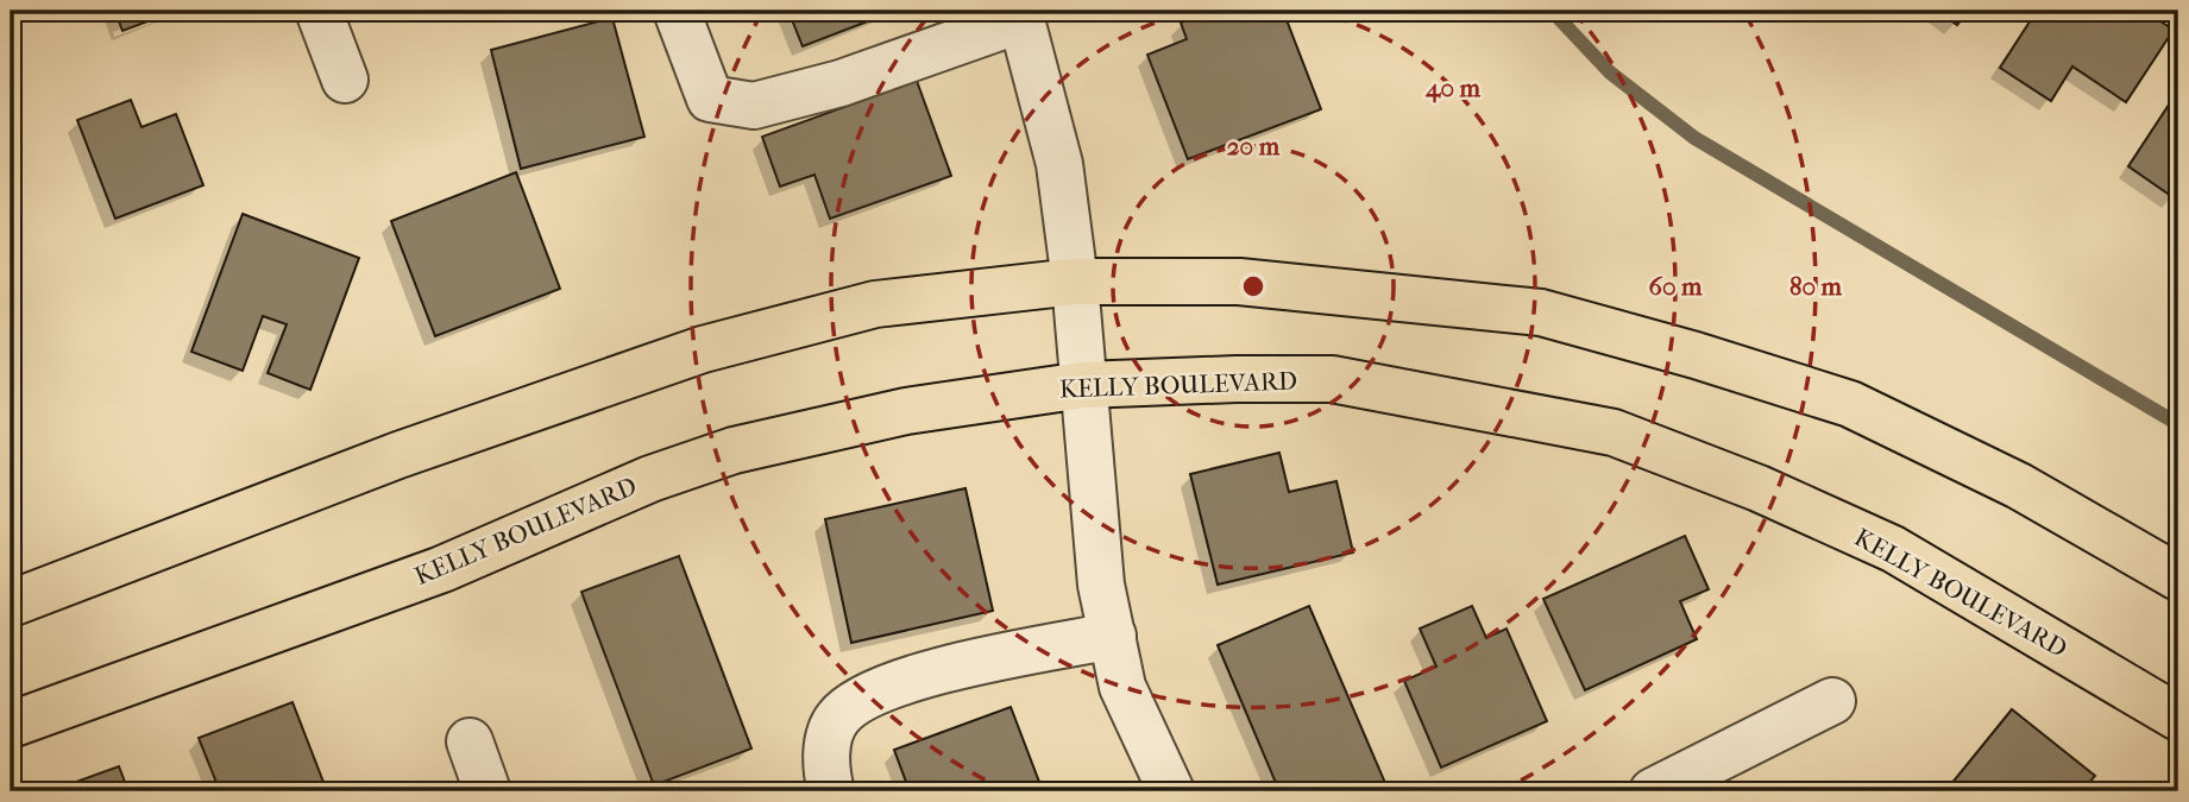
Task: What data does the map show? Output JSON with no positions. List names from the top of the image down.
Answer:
{
  "streets": {
    "main road": ["KELLY BOULEVARD"]
  },
  "rings": [
    "40 m",
    "20 m",
    "60 m",
    "80 m"
  ]
}
